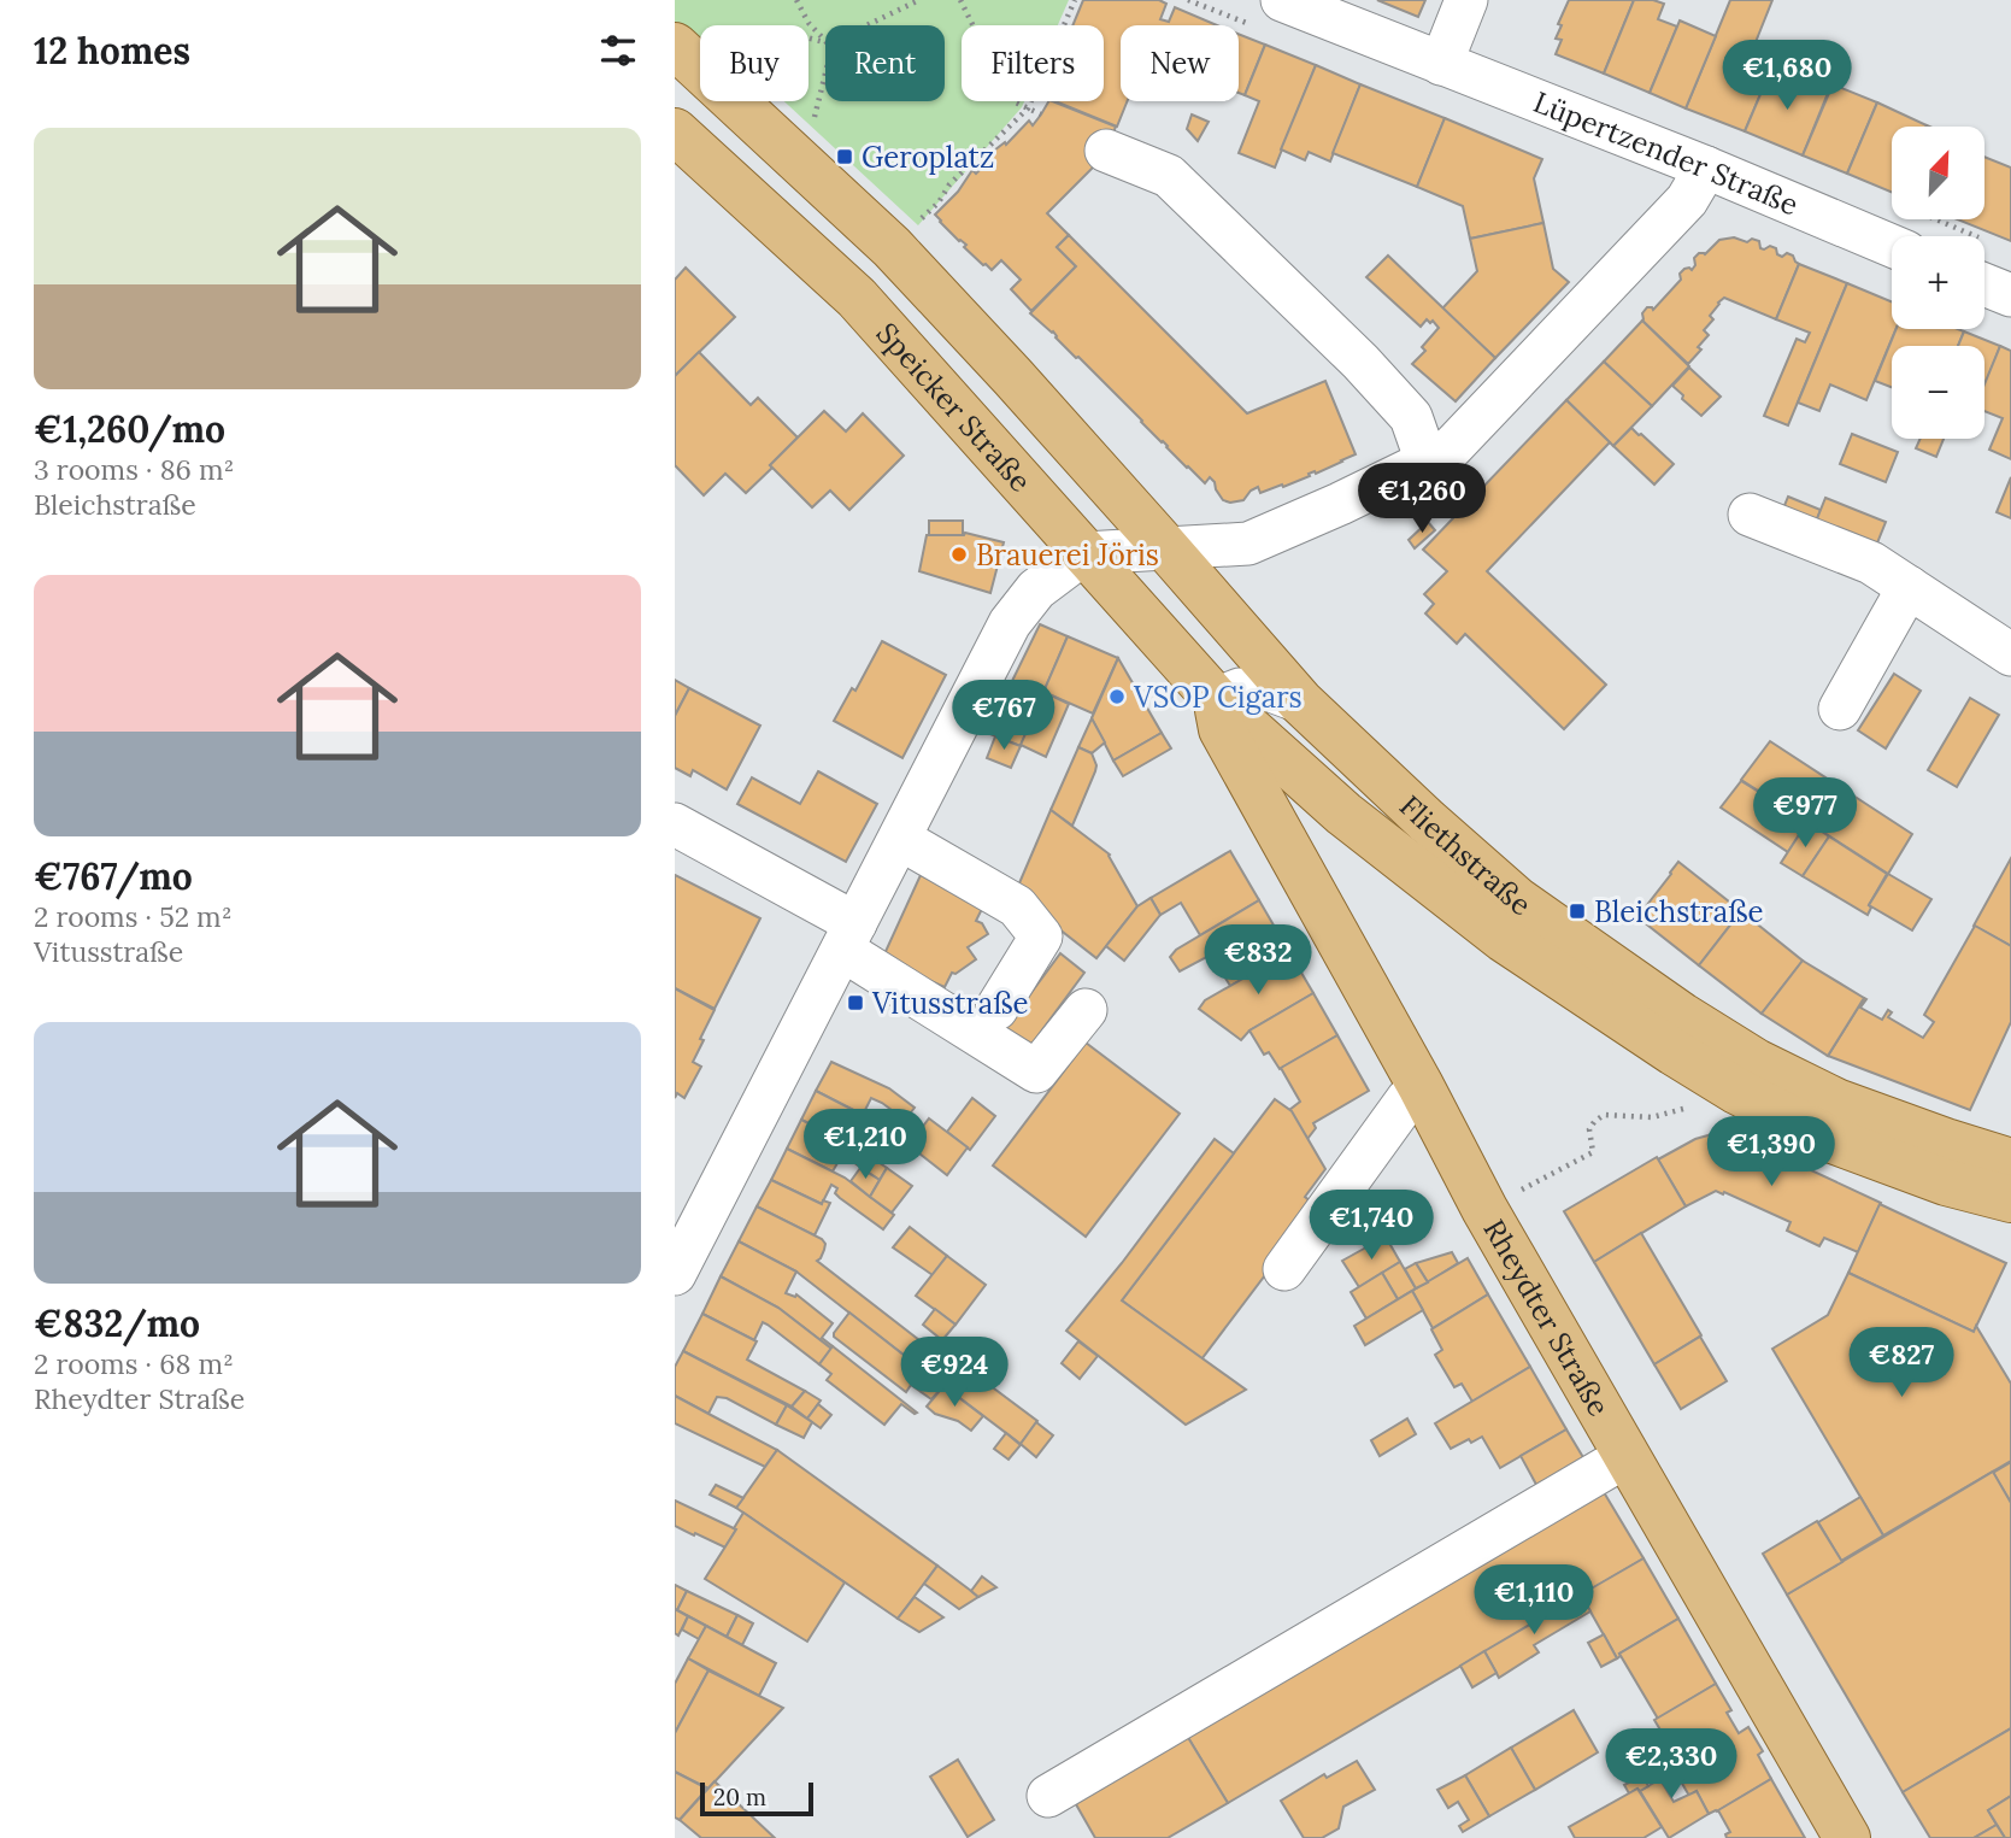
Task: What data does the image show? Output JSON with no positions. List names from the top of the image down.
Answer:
{
  "streets": {
    "main road": ["Speicker Straße", "Fliethstraße", "Rheydter Straße"],
    "street": ["Lüpertzender Straße"]
  },
  "crossings": [
    ["Speicker Straße", "Fliethstraße"],
    ["Speicker Straße", "Rheydter Straße"],
    ["Fliethstraße", "Rheydter Straße"]
  ],
  "places": {
    "transit": ["Geroplatz", "Bleichstraße", "Vitusstraße"],
    "other": ["Brauerei Jöris", "VSOP Cigars"]
  },
  "scale_bar": "20 m",
  "north": "top right",
  "page": {
    "heading": "12 homes",
    "chip": [
      "Buy",
      "Rent",
      "Filters",
      "New"
    ],
    "price": [
      "€1,680",
      "€1,260",
      "€767",
      "€977",
      "€832",
      "€1,210",
      "€1,390",
      "€1,740",
      "€827",
      "€924",
      "€1,110",
      "€2,330"
    ],
    "list": [
      {
        "name": "€1,260/mo",
        "note": "3 rooms · 86 m² · Bleichstraße"
      },
      {
        "name": "€767/mo",
        "note": "2 rooms · 52 m² · Vitusstraße"
      },
      {
        "name": "€832/mo",
        "note": "2 rooms · 68 m² · Rheydter Straße"
      }
    ],
    "map_buttons": ["+", "−"],
    "scale": "20 m"
  }
}
